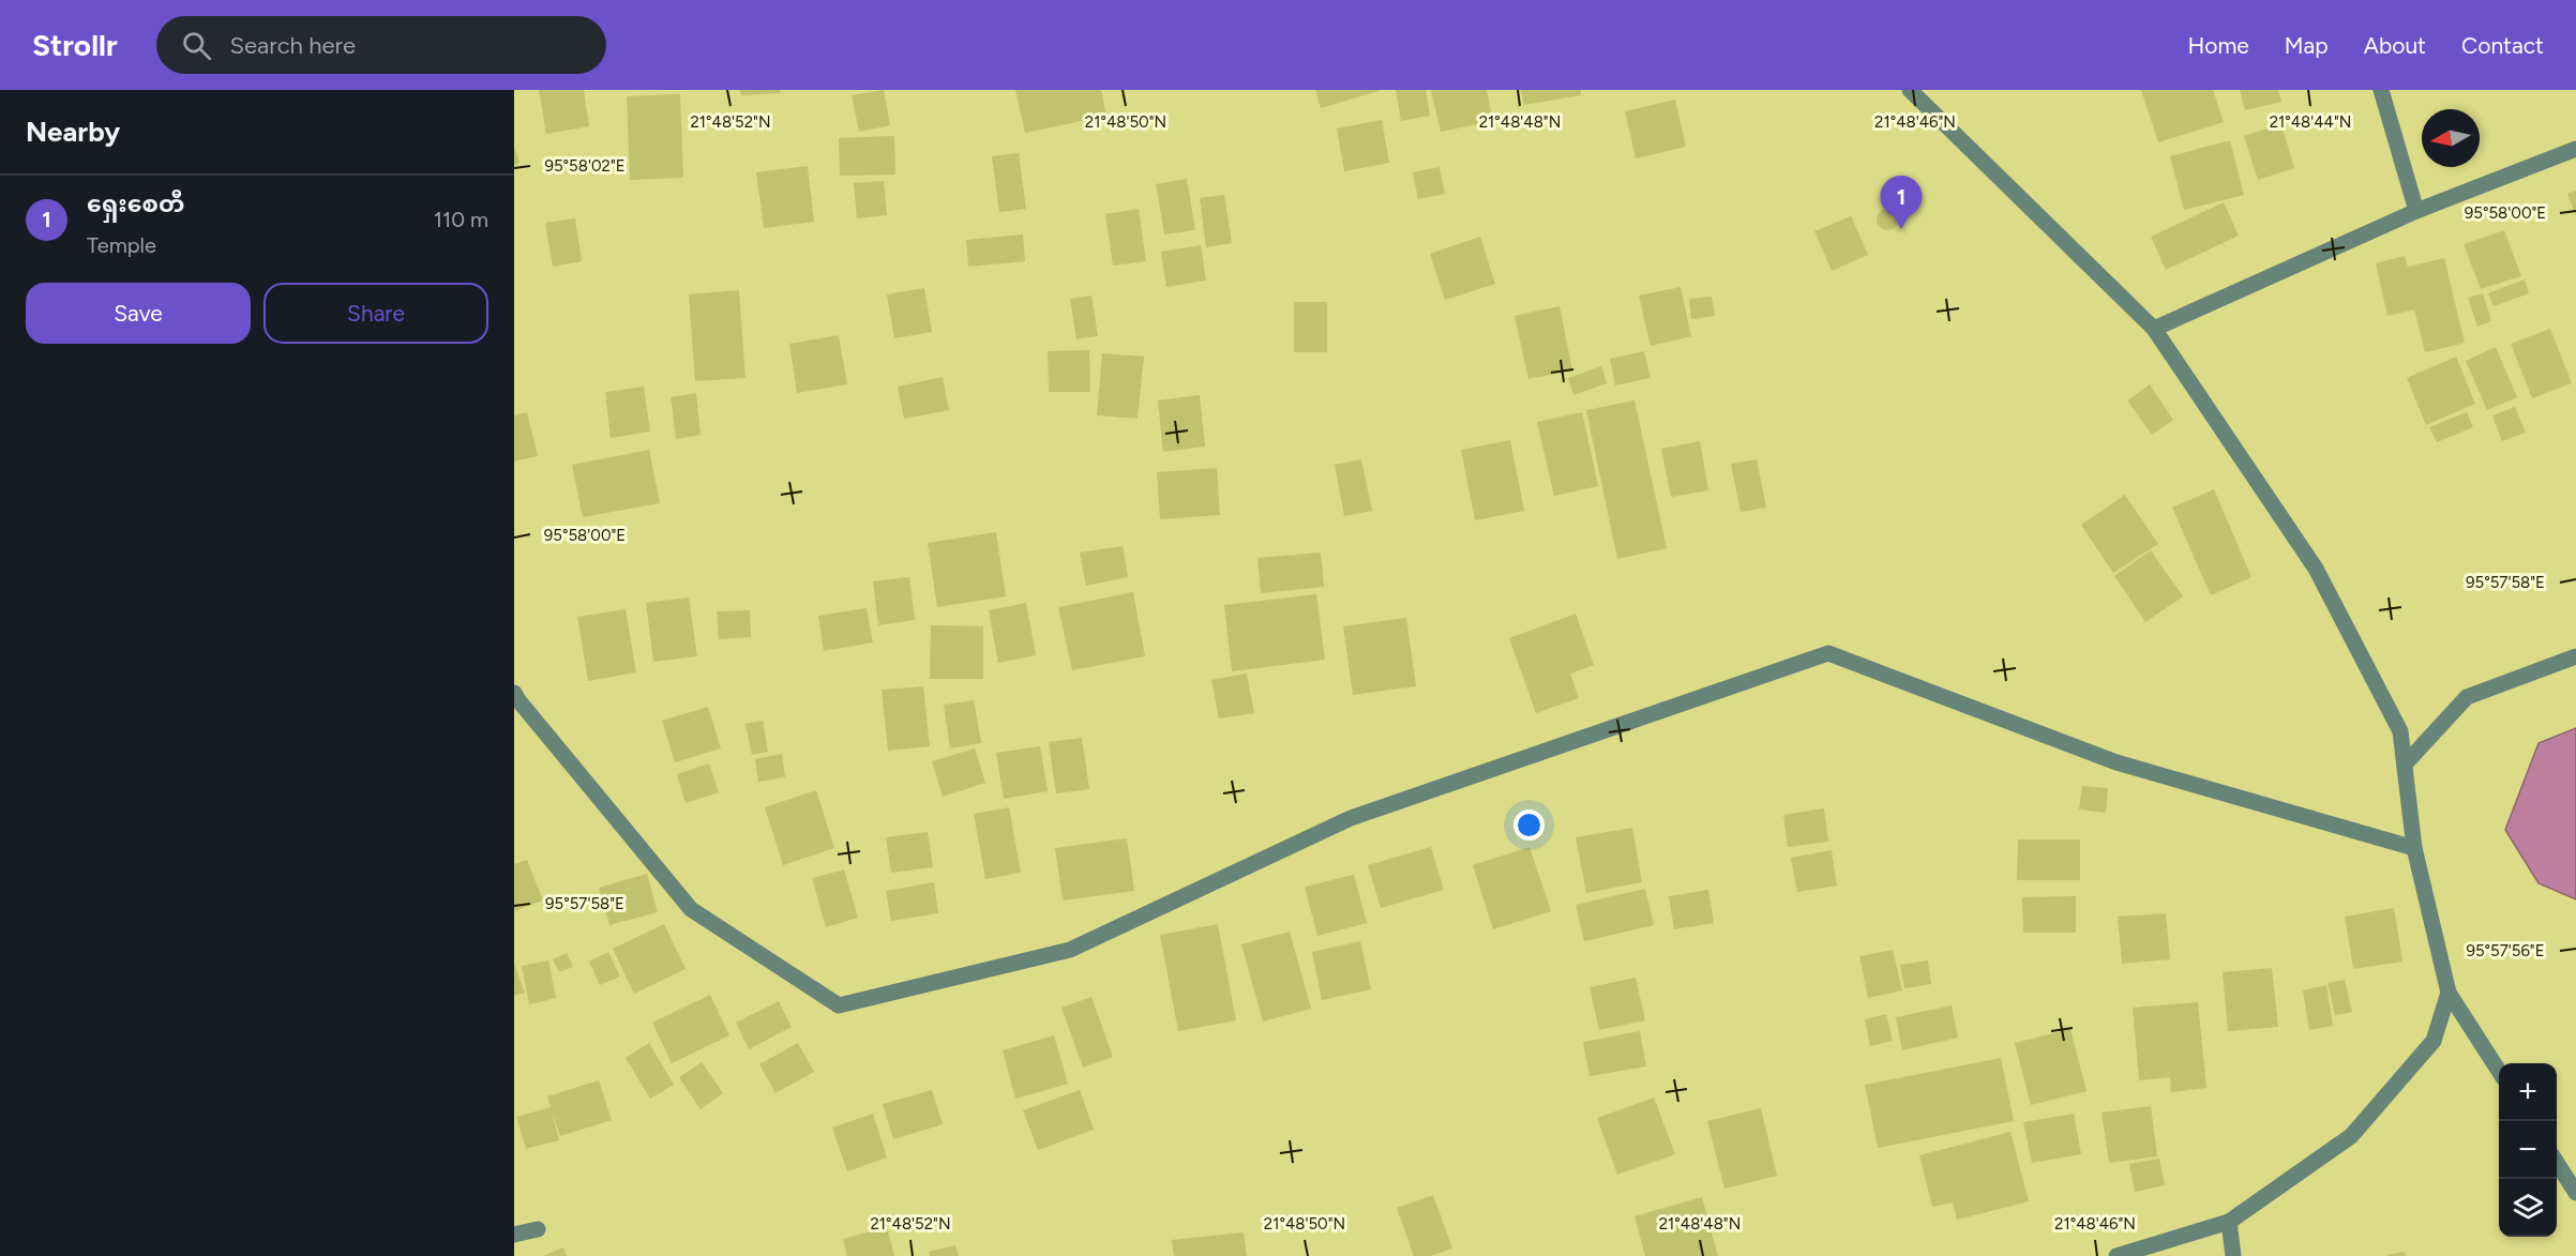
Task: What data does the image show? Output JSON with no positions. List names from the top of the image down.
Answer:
{
  "north": "left",
  "page": {
    "header": "Strollr",
    "search": "Search here",
    "nav": [
      "Home",
      "Map",
      "About",
      "Contact"
    ],
    "heading": "Nearby",
    "list": [
      {
        "mark": "1",
        "name": "ရှေးစေတီ",
        "note": "Temple",
        "value": "110 m"
      }
    ],
    "pins": "1",
    "buttons": ["Save", "Share"],
    "map_buttons": ["+", "−"]
  },
  "coordinates": [
    "21°48'52\"N",
    "21°48'50\"N",
    "21°48'48\"N",
    "21°48'46\"N",
    "21°48'44\"N",
    "95°58'02\"E",
    "95°58'00\"E",
    "95°57'58\"E",
    "95°57'56\"E"
  ]
}
